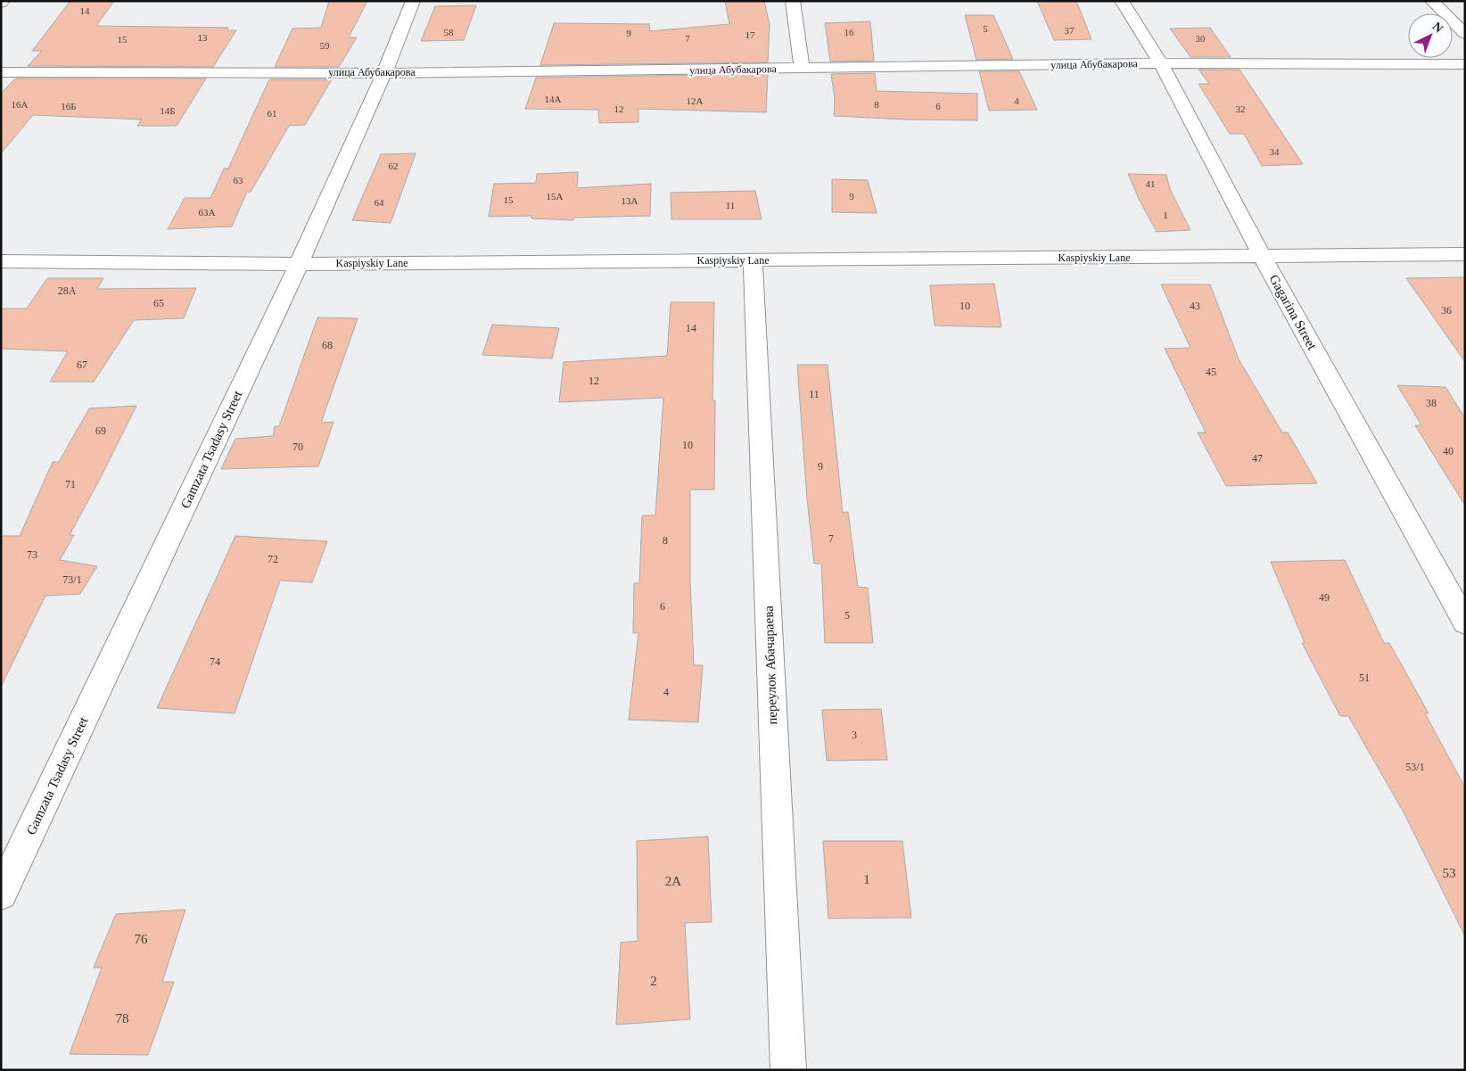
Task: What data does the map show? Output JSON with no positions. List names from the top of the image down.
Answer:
{
  "streets": {
    "street": [
      "улица Абубакарова",
      "Kaspiyskiy Lane",
      "Gagarina Street",
      "Gamzata Tsadasy Street",
      "переулок Абачараева"
    ]
  },
  "crossings": [
    ["улица Абубакарова", "Gagarina Street"],
    ["улица Абубакарова", "Gamzata Tsadasy Street"],
    ["Kaspiyskiy Lane", "Gagarina Street"],
    ["Kaspiyskiy Lane", "Gamzata Tsadasy Street"],
    ["Kaspiyskiy Lane", "переулок Абачараева"]
  ],
  "house_numbers": [
    "14",
    "5",
    "37",
    "58",
    "16",
    "9",
    "17",
    "13",
    "7",
    "30",
    "15",
    "59",
    "14А",
    "12А",
    "4",
    "16А",
    "8",
    "16Б",
    "6",
    "12",
    "32",
    "14Б",
    "61",
    "34",
    "62",
    "63",
    "41",
    "15А",
    "9",
    "15",
    "13А",
    "64",
    "11",
    "63А",
    "1",
    "28А",
    "65",
    "10",
    "43",
    "36",
    "14",
    "68",
    "67",
    "45",
    "12",
    "11",
    "38",
    "69",
    "10",
    "70",
    "40",
    "47",
    "9",
    "71",
    "7",
    "8",
    "73",
    "72",
    "73/1",
    "49",
    "6",
    "5",
    "74",
    "51",
    "4",
    "3",
    "53/1",
    "53",
    "1",
    "2А",
    "76",
    "2",
    "78"
  ],
  "north": "top right"
}
